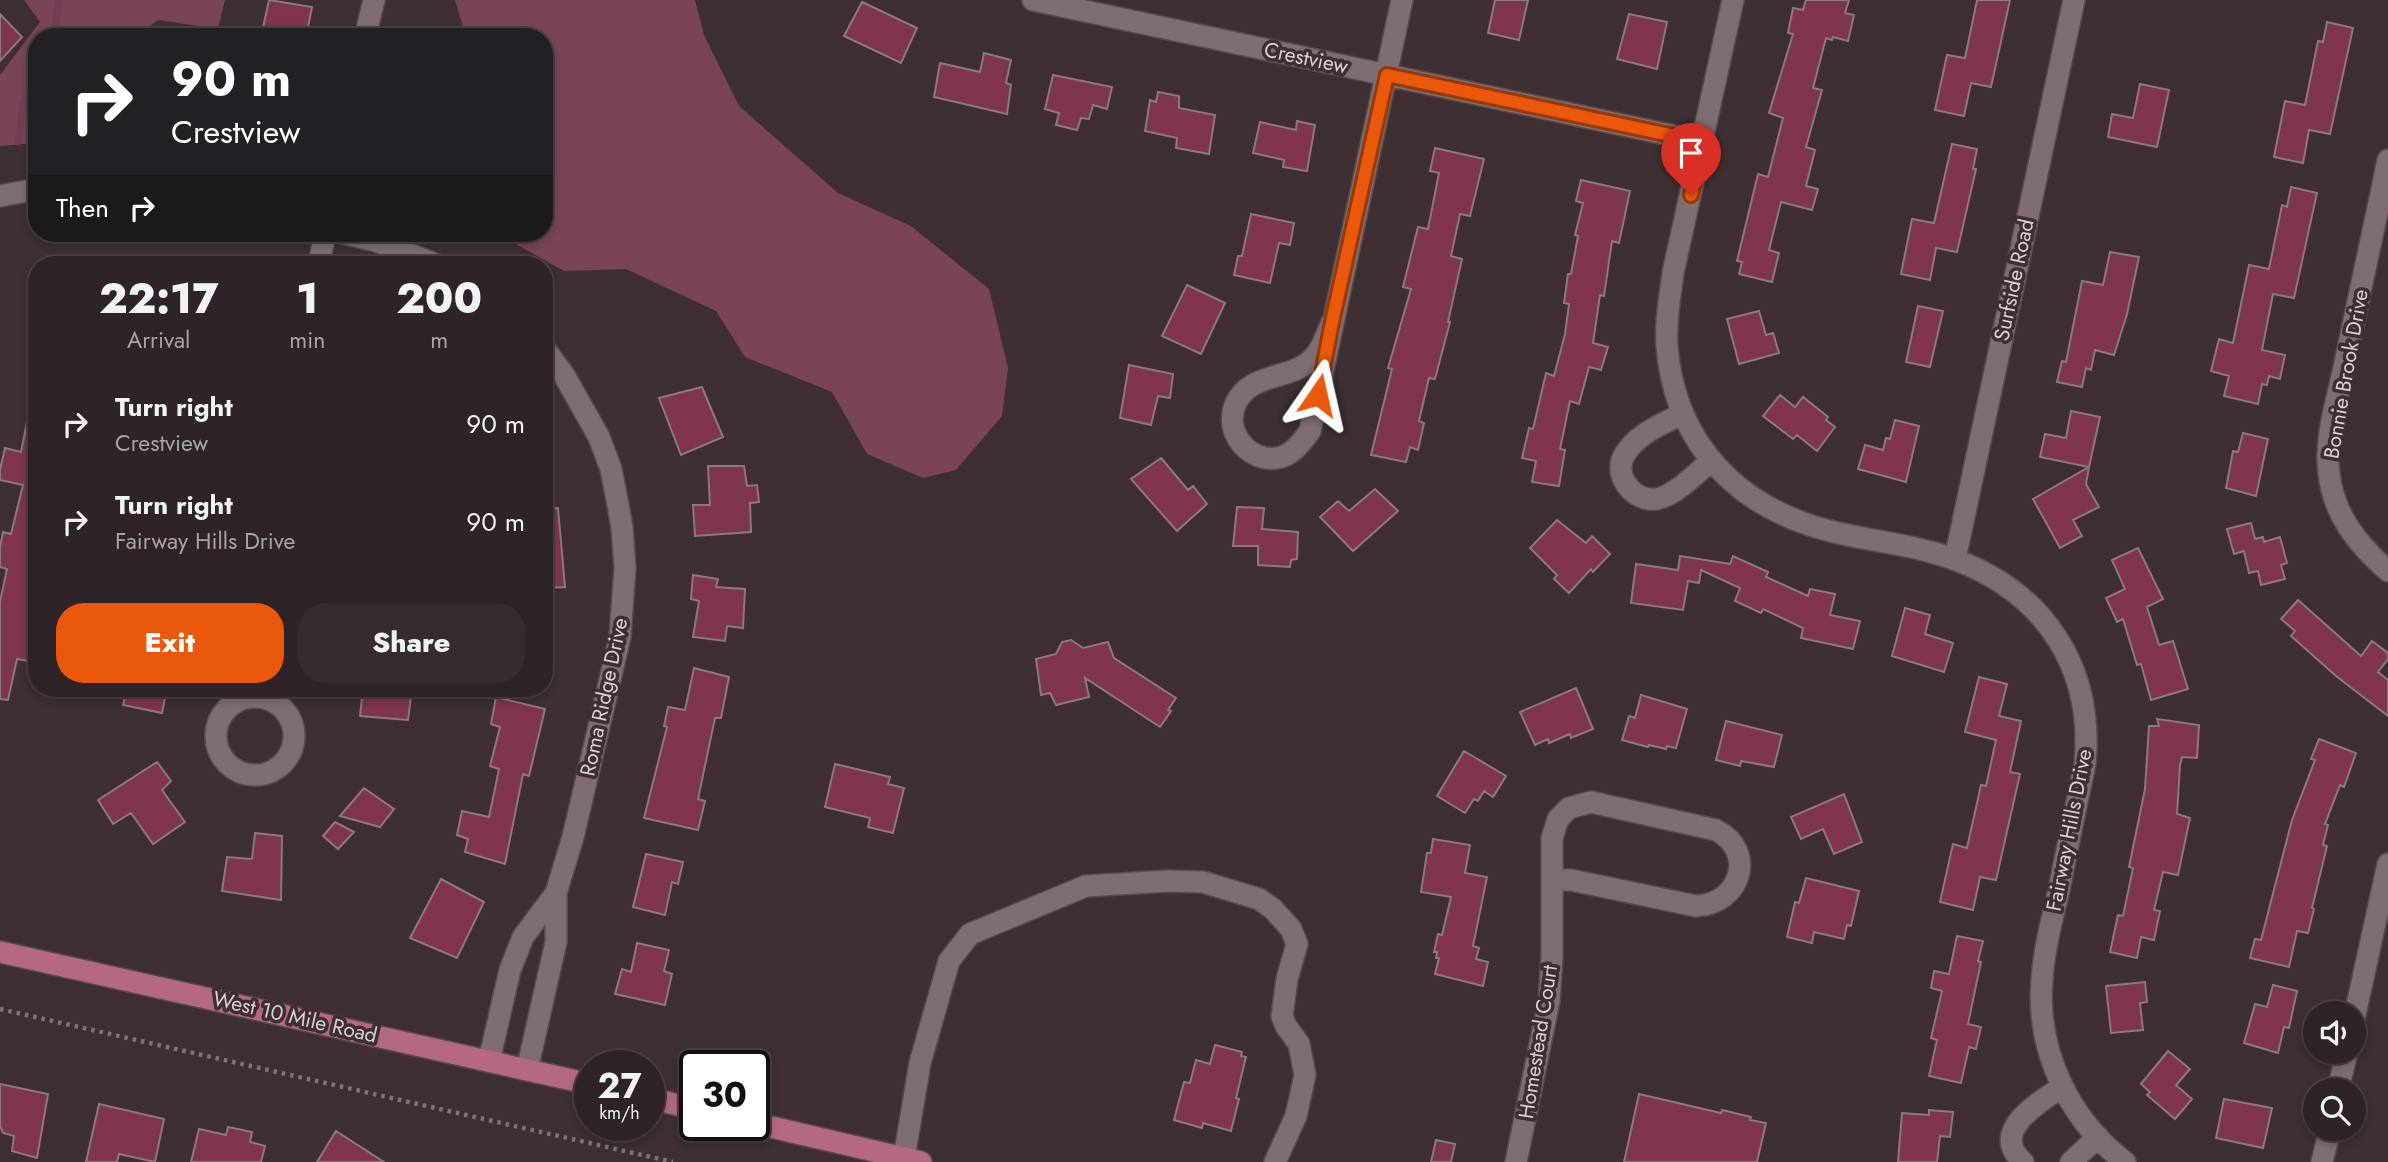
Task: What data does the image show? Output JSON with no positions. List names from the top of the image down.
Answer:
{
  "streets": {
    "main road": ["West 10 Mile Road"],
    "street": [
      "Crestview",
      "Surfside Road",
      "Bonnie Brook Drive",
      "Roma Ridge Drive",
      "Fairway Hills Drive",
      "Homestead Court"
    ]
  },
  "crossings": [
    ["Crestview", "Fairway Hills Drive"],
    ["Surfside Road", "Fairway Hills Drive"],
    ["Roma Ridge Drive", "West 10 Mile Road"]
  ],
  "page": {
    "turn": ["90 m", "Crestview"],
    "then": "Then",
    "eta": [
      "22:17",
      "Arrival",
      "1",
      "min",
      "200",
      "m"
    ],
    "list": [
      {
        "name": "Turn right",
        "note": "Crestview",
        "value": "90 m"
      },
      {
        "name": "Turn right",
        "note": "Fairway Hills Drive",
        "value": "90 m"
      }
    ],
    "buttons": ["Exit", "Share"],
    "speed": "27 km/h",
    "limit": "30"
  }
}
